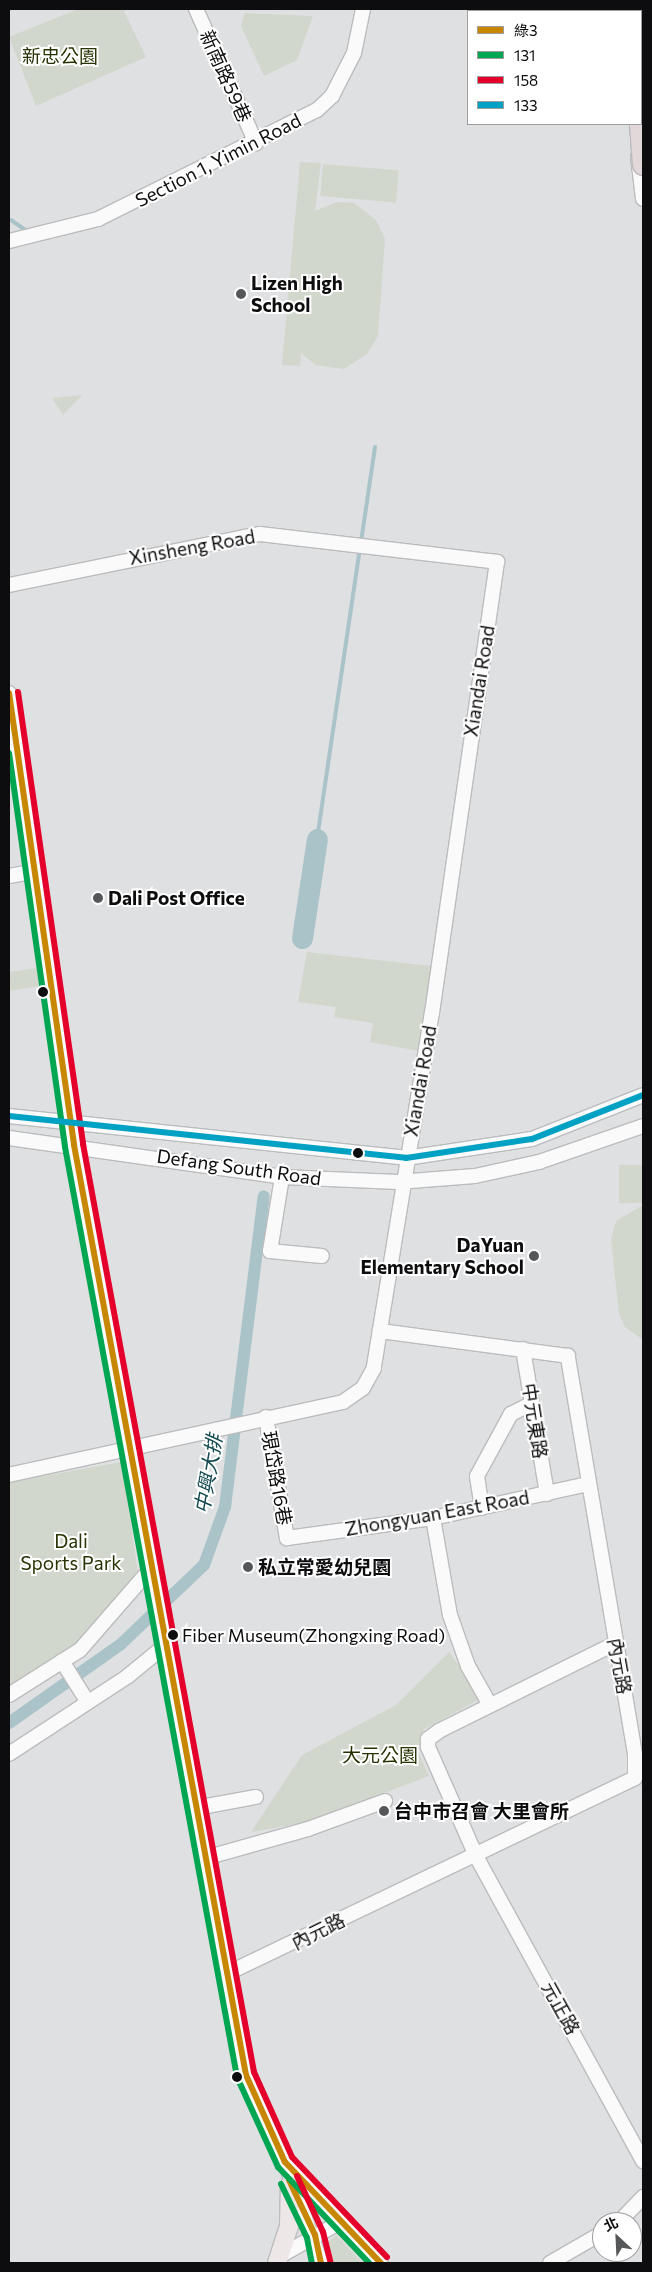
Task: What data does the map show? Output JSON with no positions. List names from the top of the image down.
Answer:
{
  "streets": {
    "street": [
      "新南路59巷",
      "Section 1, Yimin Road",
      "Xinsheng Road",
      "Xiandai Road",
      "Defang South Road",
      "中元東路",
      "現岱路16巷",
      "Zhongyuan East Road",
      "內元路",
      "元正路"
    ]
  },
  "crossings": [
    ["新南路59巷", "Section 1, Yimin Road"],
    ["Xinsheng Road", "Xiandai Road"],
    ["Xiandai Road", "Defang South Road"],
    ["Xiandai Road", "現岱路16巷"],
    ["Xiandai Road", "內元路"],
    ["中元東路", "Zhongyuan East Road"],
    ["中元東路", "內元路"],
    ["現岱路16巷", "Zhongyuan East Road"],
    ["Zhongyuan East Road", "內元路"],
    ["內元路", "元正路"]
  ],
  "water": ["中興大排"],
  "parks": ["新忠公園", "Dali Sports Park", "大元公園"],
  "places": [
    "Lizen High School",
    "Dali Post Office",
    "DaYuan Elementary School",
    "私立常愛幼兒園",
    "Fiber Museum(Zhongxing Road)",
    "台中市召會 大里會所"
  ],
  "lines": [
    "transit line 158",
    "transit line 綠3",
    "transit line 131",
    "transit line 133"
  ],
  "legend": [
    "綠3",
    "131",
    "158",
    "133"
  ],
  "north": "top left"
}
